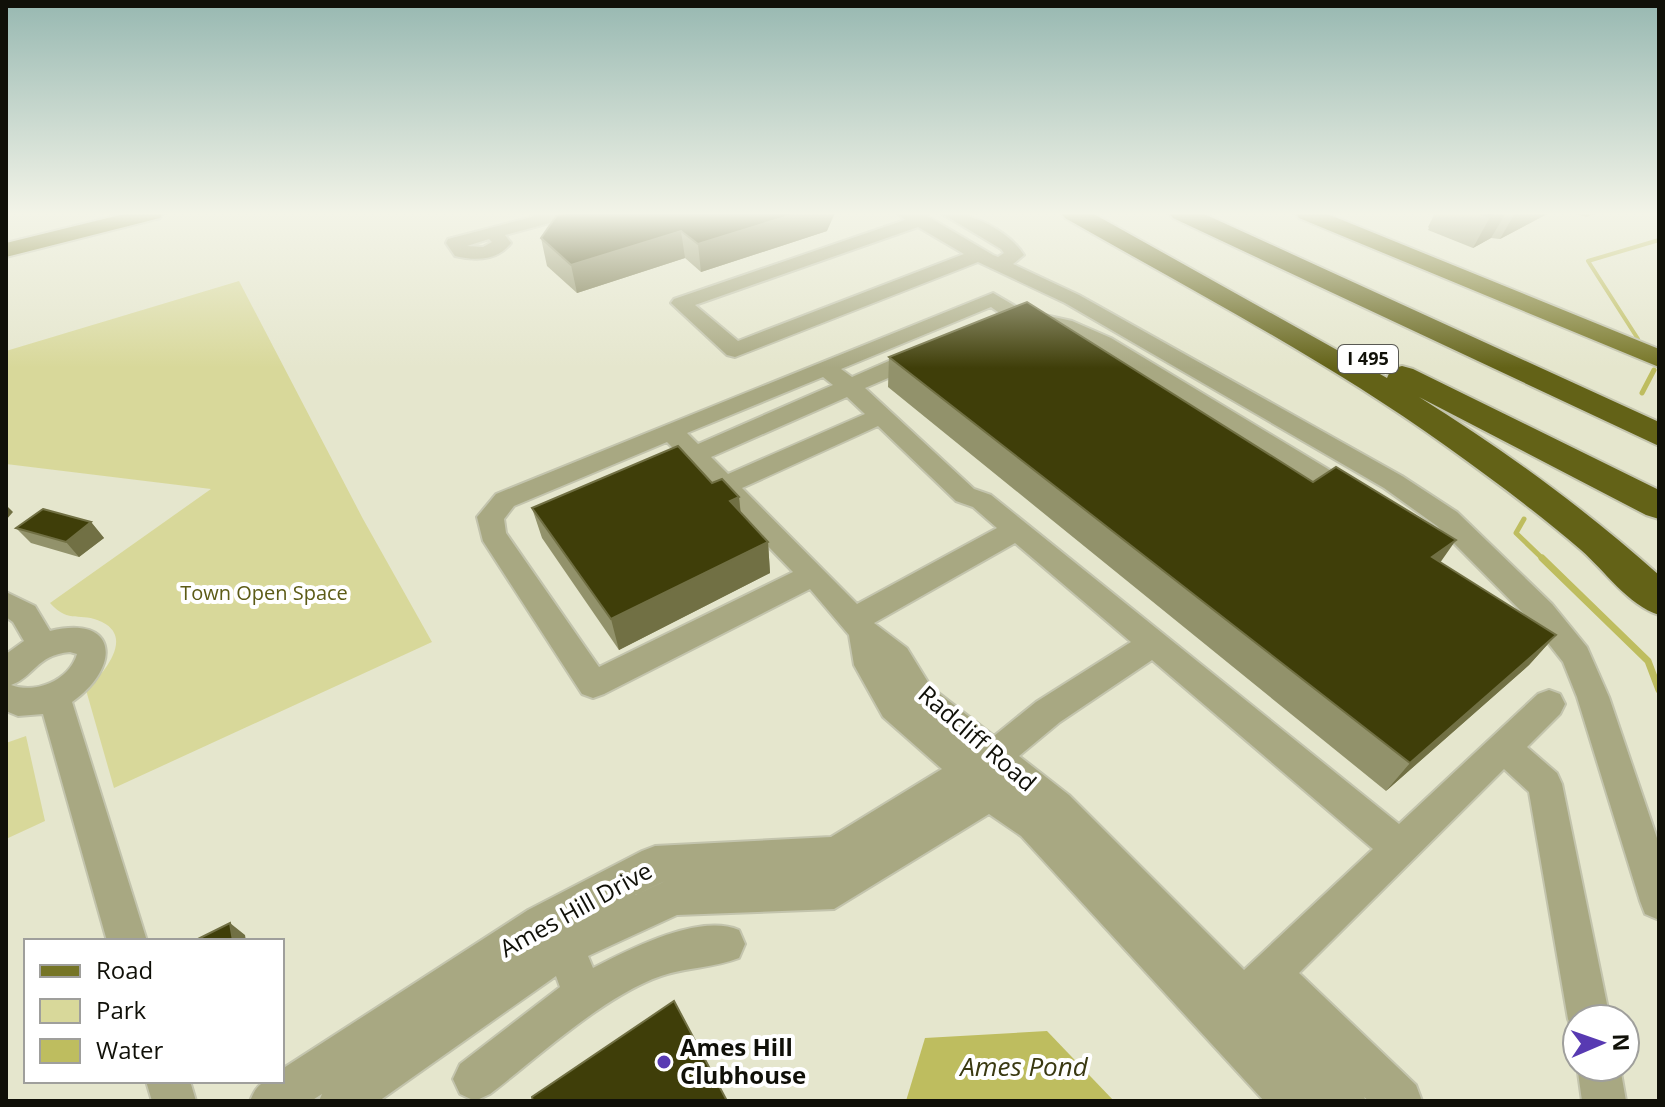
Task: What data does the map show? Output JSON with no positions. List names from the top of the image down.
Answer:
{
  "streets": {
    "highway": ["I 495"],
    "street": ["Radcliff Road", "Ames Hill Drive"]
  },
  "crossings": [
    ["Radcliff Road", "Ames Hill Drive"]
  ],
  "water": ["Ames Pond"],
  "parks": ["Town Open Space"],
  "places": ["Ames Hill Clubhouse"],
  "legend": ["Road", "Park", "Water"],
  "north": "right"
}
